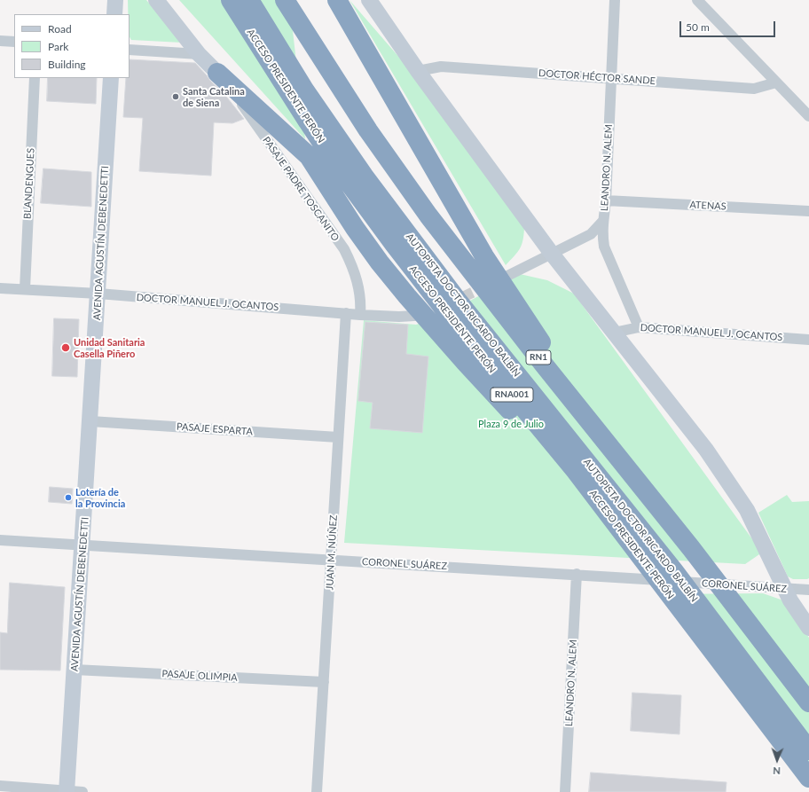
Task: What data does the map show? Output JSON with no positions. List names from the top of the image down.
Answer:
{
  "streets": {
    "highway": [
      "ACCESO PRESIDENTE PERÓN",
      "AUTOPISTA DOCTOR RICARDO BALBÍN",
      "RN1",
      "RNA001"
    ],
    "main road": ["AVENIDA AGUSTÍN DEBENEDETTI"],
    "street": [
      "DOCTOR HÉCTOR SANDE",
      "LEANDRO N. ALEM",
      "BLANDENGUES",
      "PASAJE PADRE TOSCANITO",
      "ATENAS",
      "DOCTOR MANUEL J. OCANTOS",
      "PASAJE ESPARTA",
      "JUAN M. NÚÑEZ",
      "CORONEL SUÁREZ",
      "PASAJE OLIMPIA"
    ]
  },
  "crossings": [
    ["DOCTOR HÉCTOR SANDE", "LEANDRO N. ALEM"],
    ["LEANDRO N. ALEM", "ATENAS"],
    ["LEANDRO N. ALEM", "DOCTOR MANUEL J. OCANTOS"],
    ["LEANDRO N. ALEM", "CORONEL SUÁREZ"],
    ["BLANDENGUES", "DOCTOR MANUEL J. OCANTOS"],
    ["PASAJE PADRE TOSCANITO", "DOCTOR MANUEL J. OCANTOS"],
    ["AVENIDA AGUSTÍN DEBENEDETTI", "DOCTOR MANUEL J. OCANTOS"],
    ["AVENIDA AGUSTÍN DEBENEDETTI", "PASAJE ESPARTA"],
    ["AVENIDA AGUSTÍN DEBENEDETTI", "CORONEL SUÁREZ"],
    ["AVENIDA AGUSTÍN DEBENEDETTI", "PASAJE OLIMPIA"],
    ["DOCTOR MANUEL J. OCANTOS", "JUAN M. NÚÑEZ"],
    ["PASAJE ESPARTA", "JUAN M. NÚÑEZ"],
    ["JUAN M. NÚÑEZ", "CORONEL SUÁREZ"],
    ["JUAN M. NÚÑEZ", "PASAJE OLIMPIA"]
  ],
  "parks": ["Plaza 9 de Julio"],
  "places": ["Santa Catalina de Siena", "Unidad Sanitaria Casella Piñero", "Lotería de la Provincia"],
  "legend": ["Road", "Park", "Building"],
  "scale_bar": "50 m",
  "north": "bottom"
}
